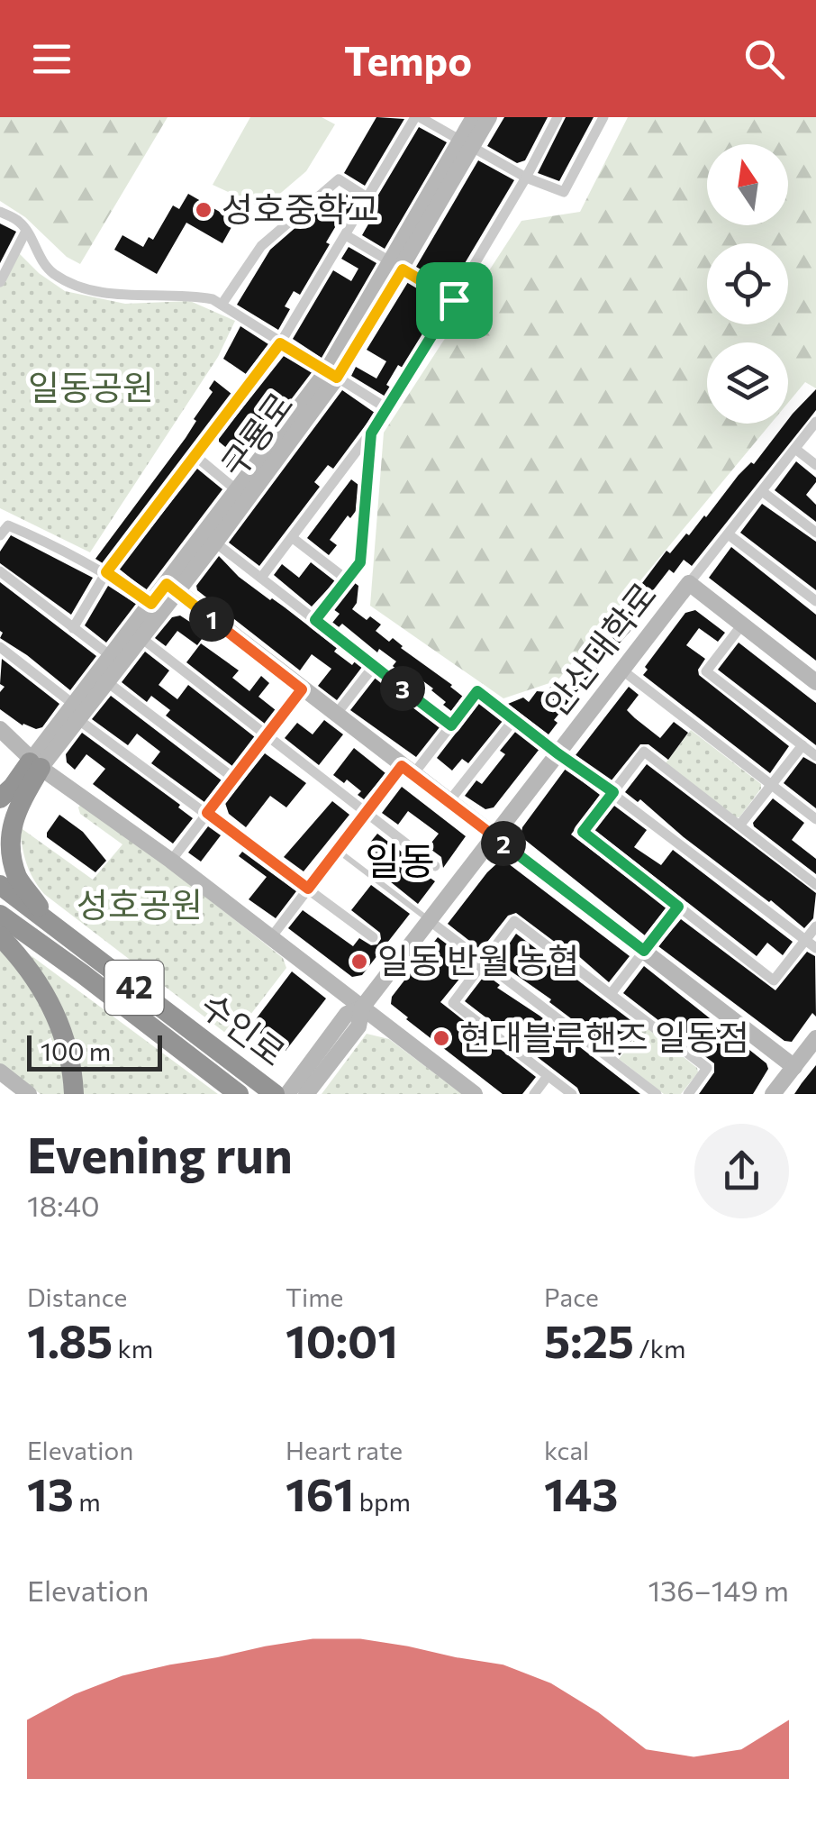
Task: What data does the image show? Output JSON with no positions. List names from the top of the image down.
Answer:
{
  "streets": {
    "highway": ["42", "수인로"],
    "street": ["구룡로", "안산대학로"]
  },
  "crossings": [
    ["안산대학로", "수인로"]
  ],
  "districts": ["일동"],
  "parks": ["일동공원", "성호공원"],
  "places": ["성호중학교", "일동 반월 농협", "현대블루핸즈 일동점"],
  "scale_bar": "100 m",
  "north": "top",
  "page": {
    "header": "Tempo",
    "pins": ["1", "3", "2"],
    "scale": "100 m",
    "heading": ["Evening run", "18:40"],
    "stats": [
      ["Distance", "1.85 km"],
      ["Time", "10:01"],
      ["Pace", "5:25 /km"],
      ["Elevation", "13 m"],
      ["Heart rate", "161 bpm"],
      ["kcal", "143"]
    ],
    "chart": ["Elevation", "136–149 m"]
  }
}
